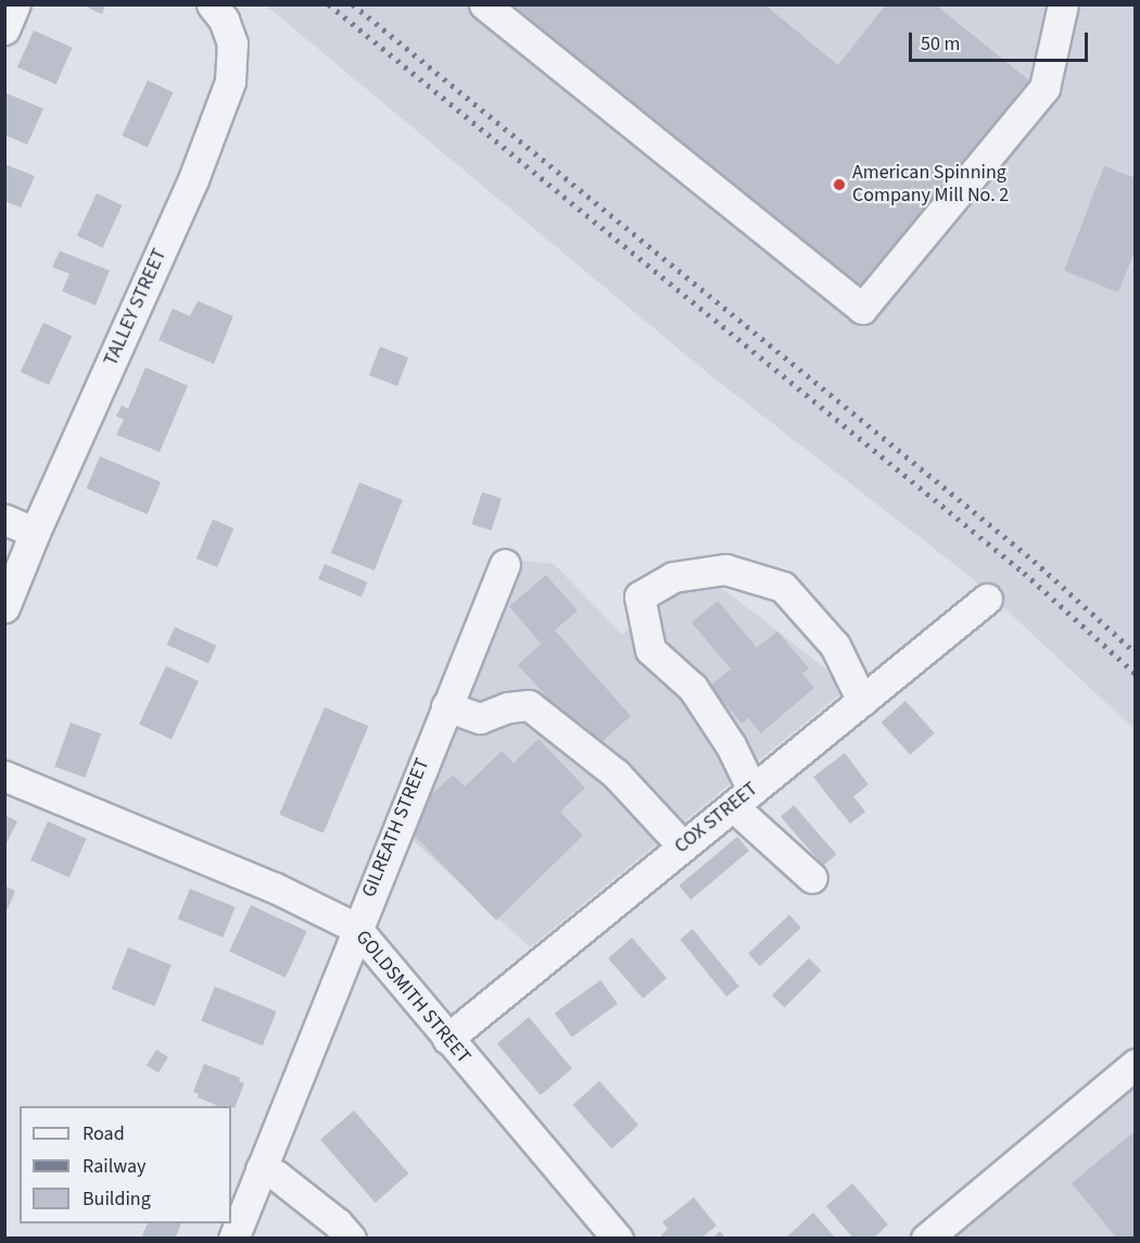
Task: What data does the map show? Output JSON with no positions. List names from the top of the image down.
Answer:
{
  "streets": {
    "street": [
      "TALLEY STREET",
      "COX STREET",
      "GILREATH STREET",
      "GOLDSMITH STREET"
    ]
  },
  "crossings": [
    ["COX STREET", "GOLDSMITH STREET"],
    ["GILREATH STREET", "GOLDSMITH STREET"]
  ],
  "places": ["American Spinning Company Mill No. 2"],
  "legend": ["Road", "Railway", "Building"],
  "scale_bar": "50 m"
}
